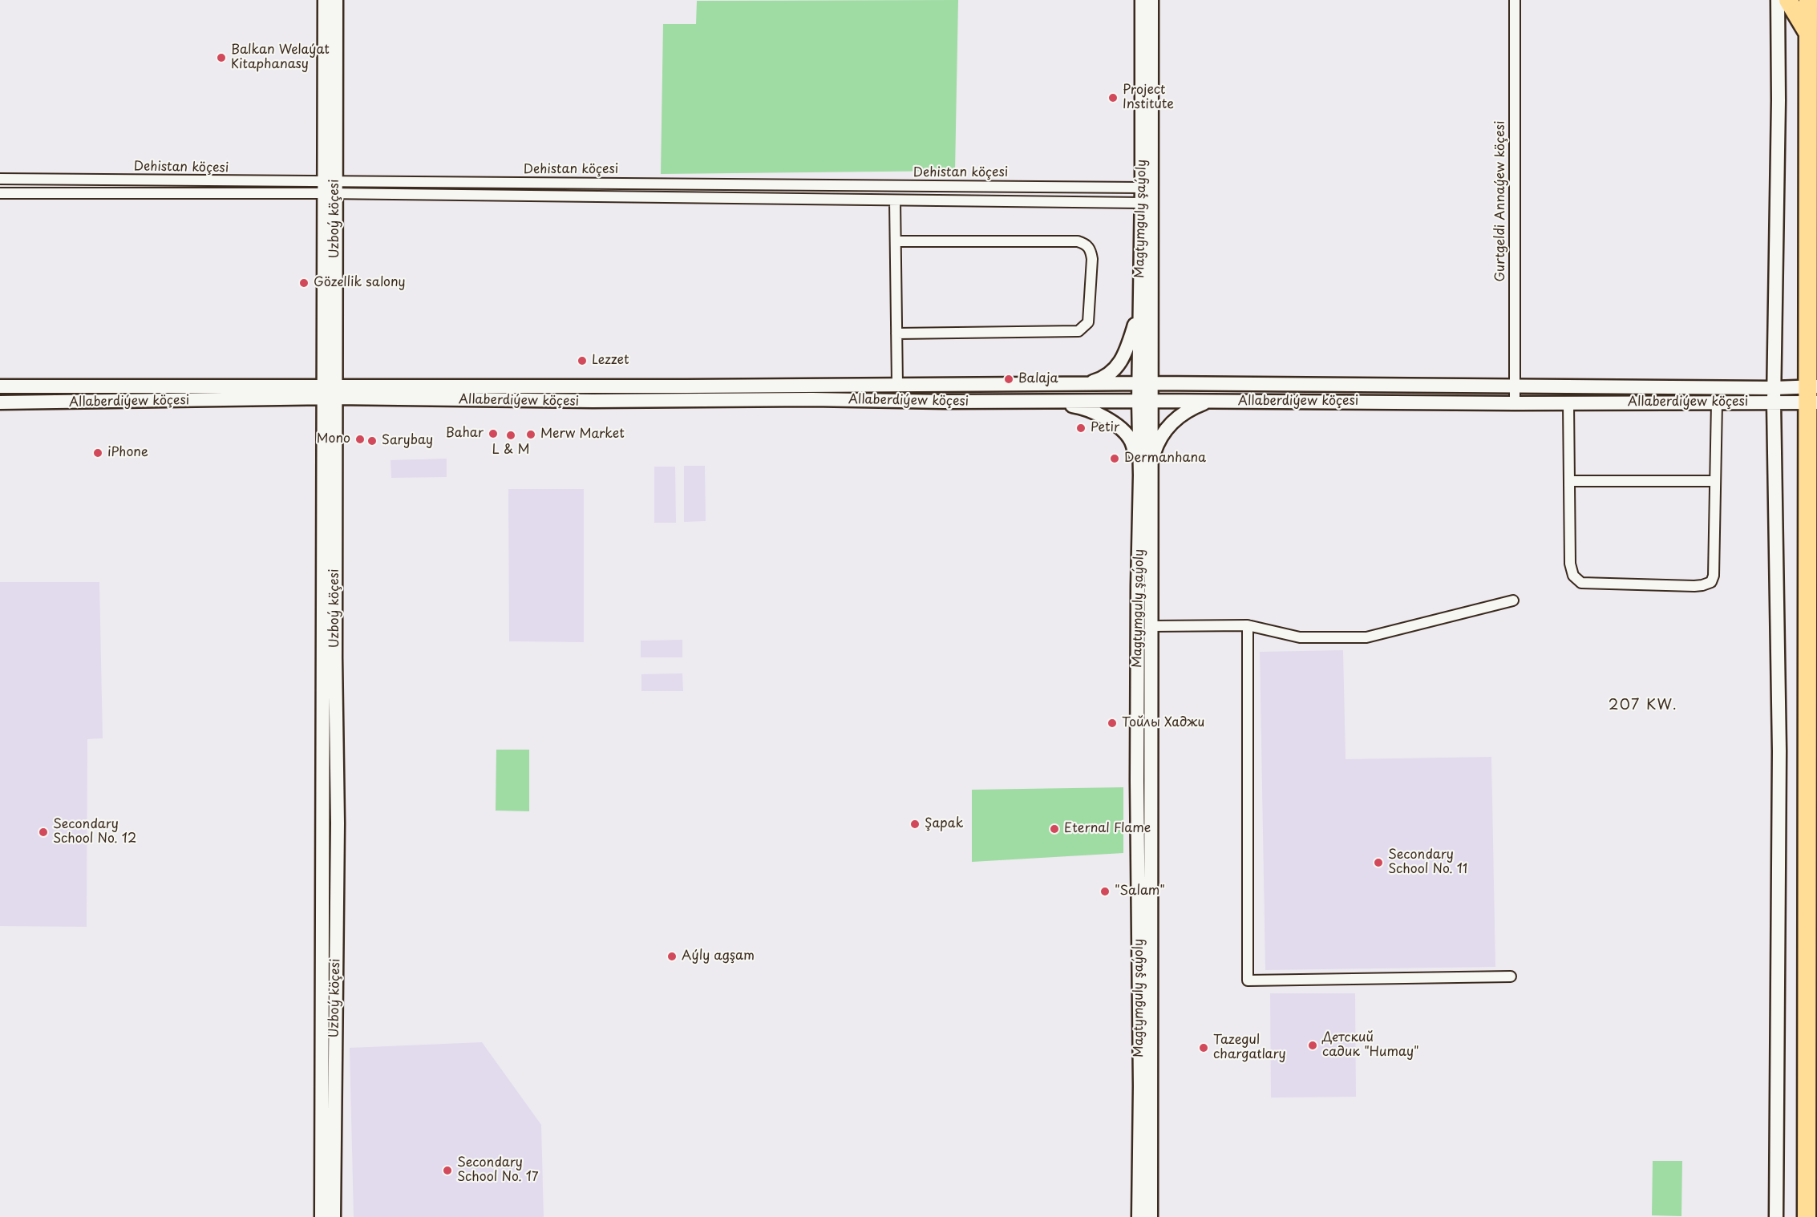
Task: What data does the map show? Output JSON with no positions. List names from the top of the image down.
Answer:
{
  "streets": {
    "street": [
      "Dehistan köçesi",
      "Gurtgeldi Annaýew köçesi",
      "Uzboý köçesi",
      "Magtymguly şaýoly",
      "Allaberdiýew köçesi"
    ]
  },
  "crossings": [
    ["Dehistan köçesi", "Uzboý köçesi"],
    ["Dehistan köçesi", "Magtymguly şaýoly"],
    ["Gurtgeldi Annaýew köçesi", "Allaberdiýew köçesi"],
    ["Uzboý köçesi", "Allaberdiýew köçesi"],
    ["Magtymguly şaýoly", "Allaberdiýew köçesi"]
  ],
  "districts": ["207 KW."],
  "places": [
    "Balkan Welaýat Kitaphanasy",
    "Project Institute",
    "Gözellik salony",
    "Lezzet",
    "Balaja",
    "Petir",
    "Bahar",
    "Merw Market",
    "L & M",
    "Mono",
    "Sarybay",
    "iPhone",
    "Dermanhana",
    "Тойлы Хаджи",
    "Şapak",
    "Eternal Flame",
    "Secondary School No. 12",
    "Secondary School No. 11",
    "\"Salam\"",
    "Aýly agşam",
    "Детский садик \"Humay\"",
    "Tazegul chargatlary",
    "Secondary School No. 17"
  ]
}
